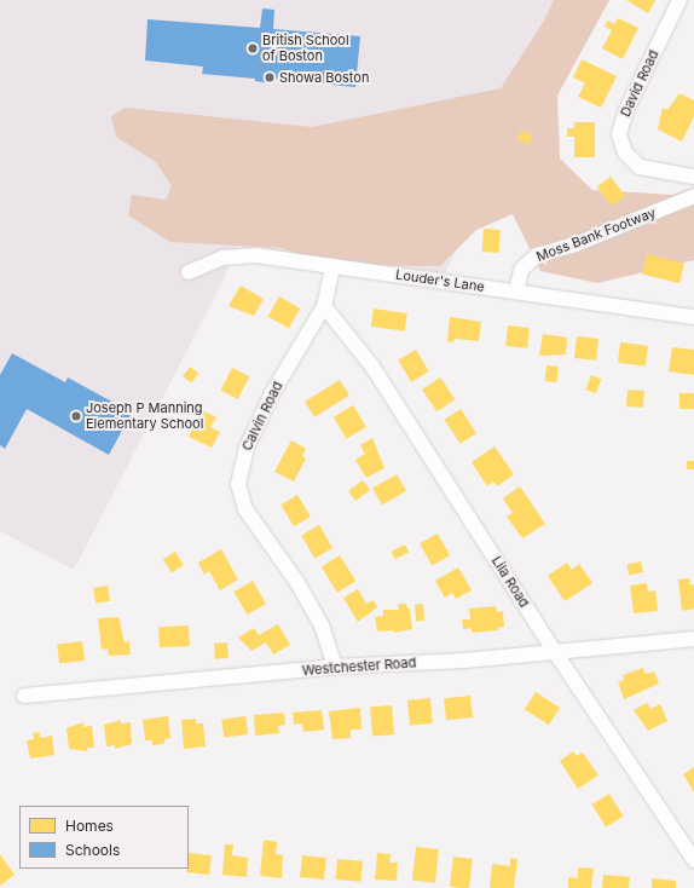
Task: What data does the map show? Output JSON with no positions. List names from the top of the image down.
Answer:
{
  "streets": {
    "street": [
      "David Road",
      "Moss Bank Footway",
      "Louder's Lane",
      "Calvin Road",
      "Lila Road",
      "Westchester Road"
    ]
  },
  "crossings": [
    ["Moss Bank Footway", "Louder's Lane"],
    ["Louder's Lane", "Calvin Road"],
    ["Calvin Road", "Lila Road"],
    ["Calvin Road", "Westchester Road"],
    ["Lila Road", "Westchester Road"]
  ],
  "places": ["British School of Boston", "Showa Boston", "Joseph P Manning Elementary School"],
  "legend": ["Homes", "Schools"]
}
